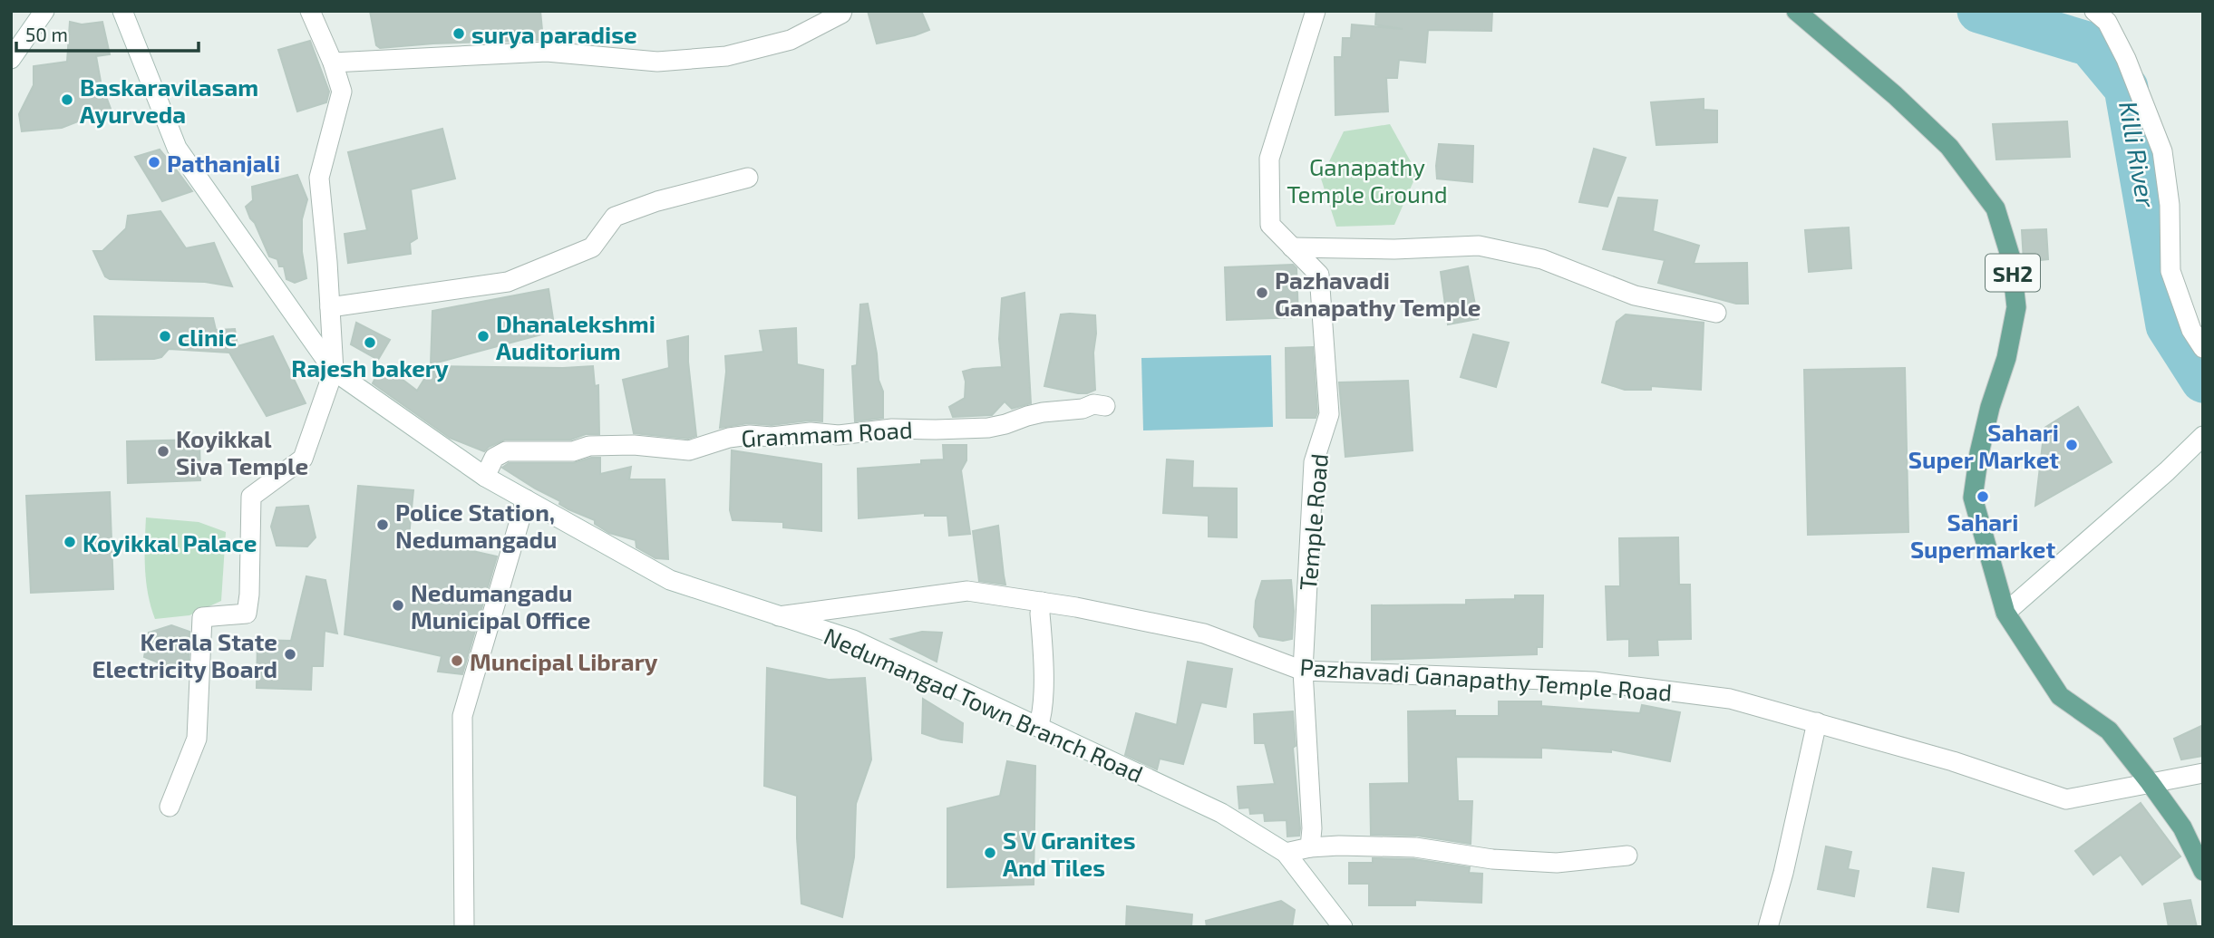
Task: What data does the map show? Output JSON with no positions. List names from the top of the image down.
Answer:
{
  "streets": {
    "main road": ["SH2"],
    "street": [
      "Grammam Road",
      "Temple Road",
      "Pazhavadi Ganapathy Temple Road",
      "Nedumangad Town Branch Road"
    ]
  },
  "crossings": [
    ["SH2", "Pazhavadi Ganapathy Temple Road"],
    ["Grammam Road", "Nedumangad Town Branch Road"],
    ["Temple Road", "Pazhavadi Ganapathy Temple Road"],
    ["Pazhavadi Ganapathy Temple Road", "Nedumangad Town Branch Road"]
  ],
  "water": ["Killi River"],
  "parks": ["Ganapathy Temple Ground"],
  "places": [
    "surya paradise",
    "Baskaravilasam Ayurveda",
    "Pathanjali",
    "Pazhavadi Ganapathy Temple",
    "clinic",
    "Dhanalekshmi Auditorium",
    "Rajesh bakery",
    "Sahari Super Market",
    "Koyikkal Siva Temple",
    "Sahari Supermarket",
    "Police Station, Nedumangadu",
    "Koyikkal Palace",
    "Nedumangadu Municipal Office",
    "Kerala State Electricity Board",
    "Muncipal Library",
    "S V Granites And Tiles"
  ],
  "scale_bar": "50 m"
}
